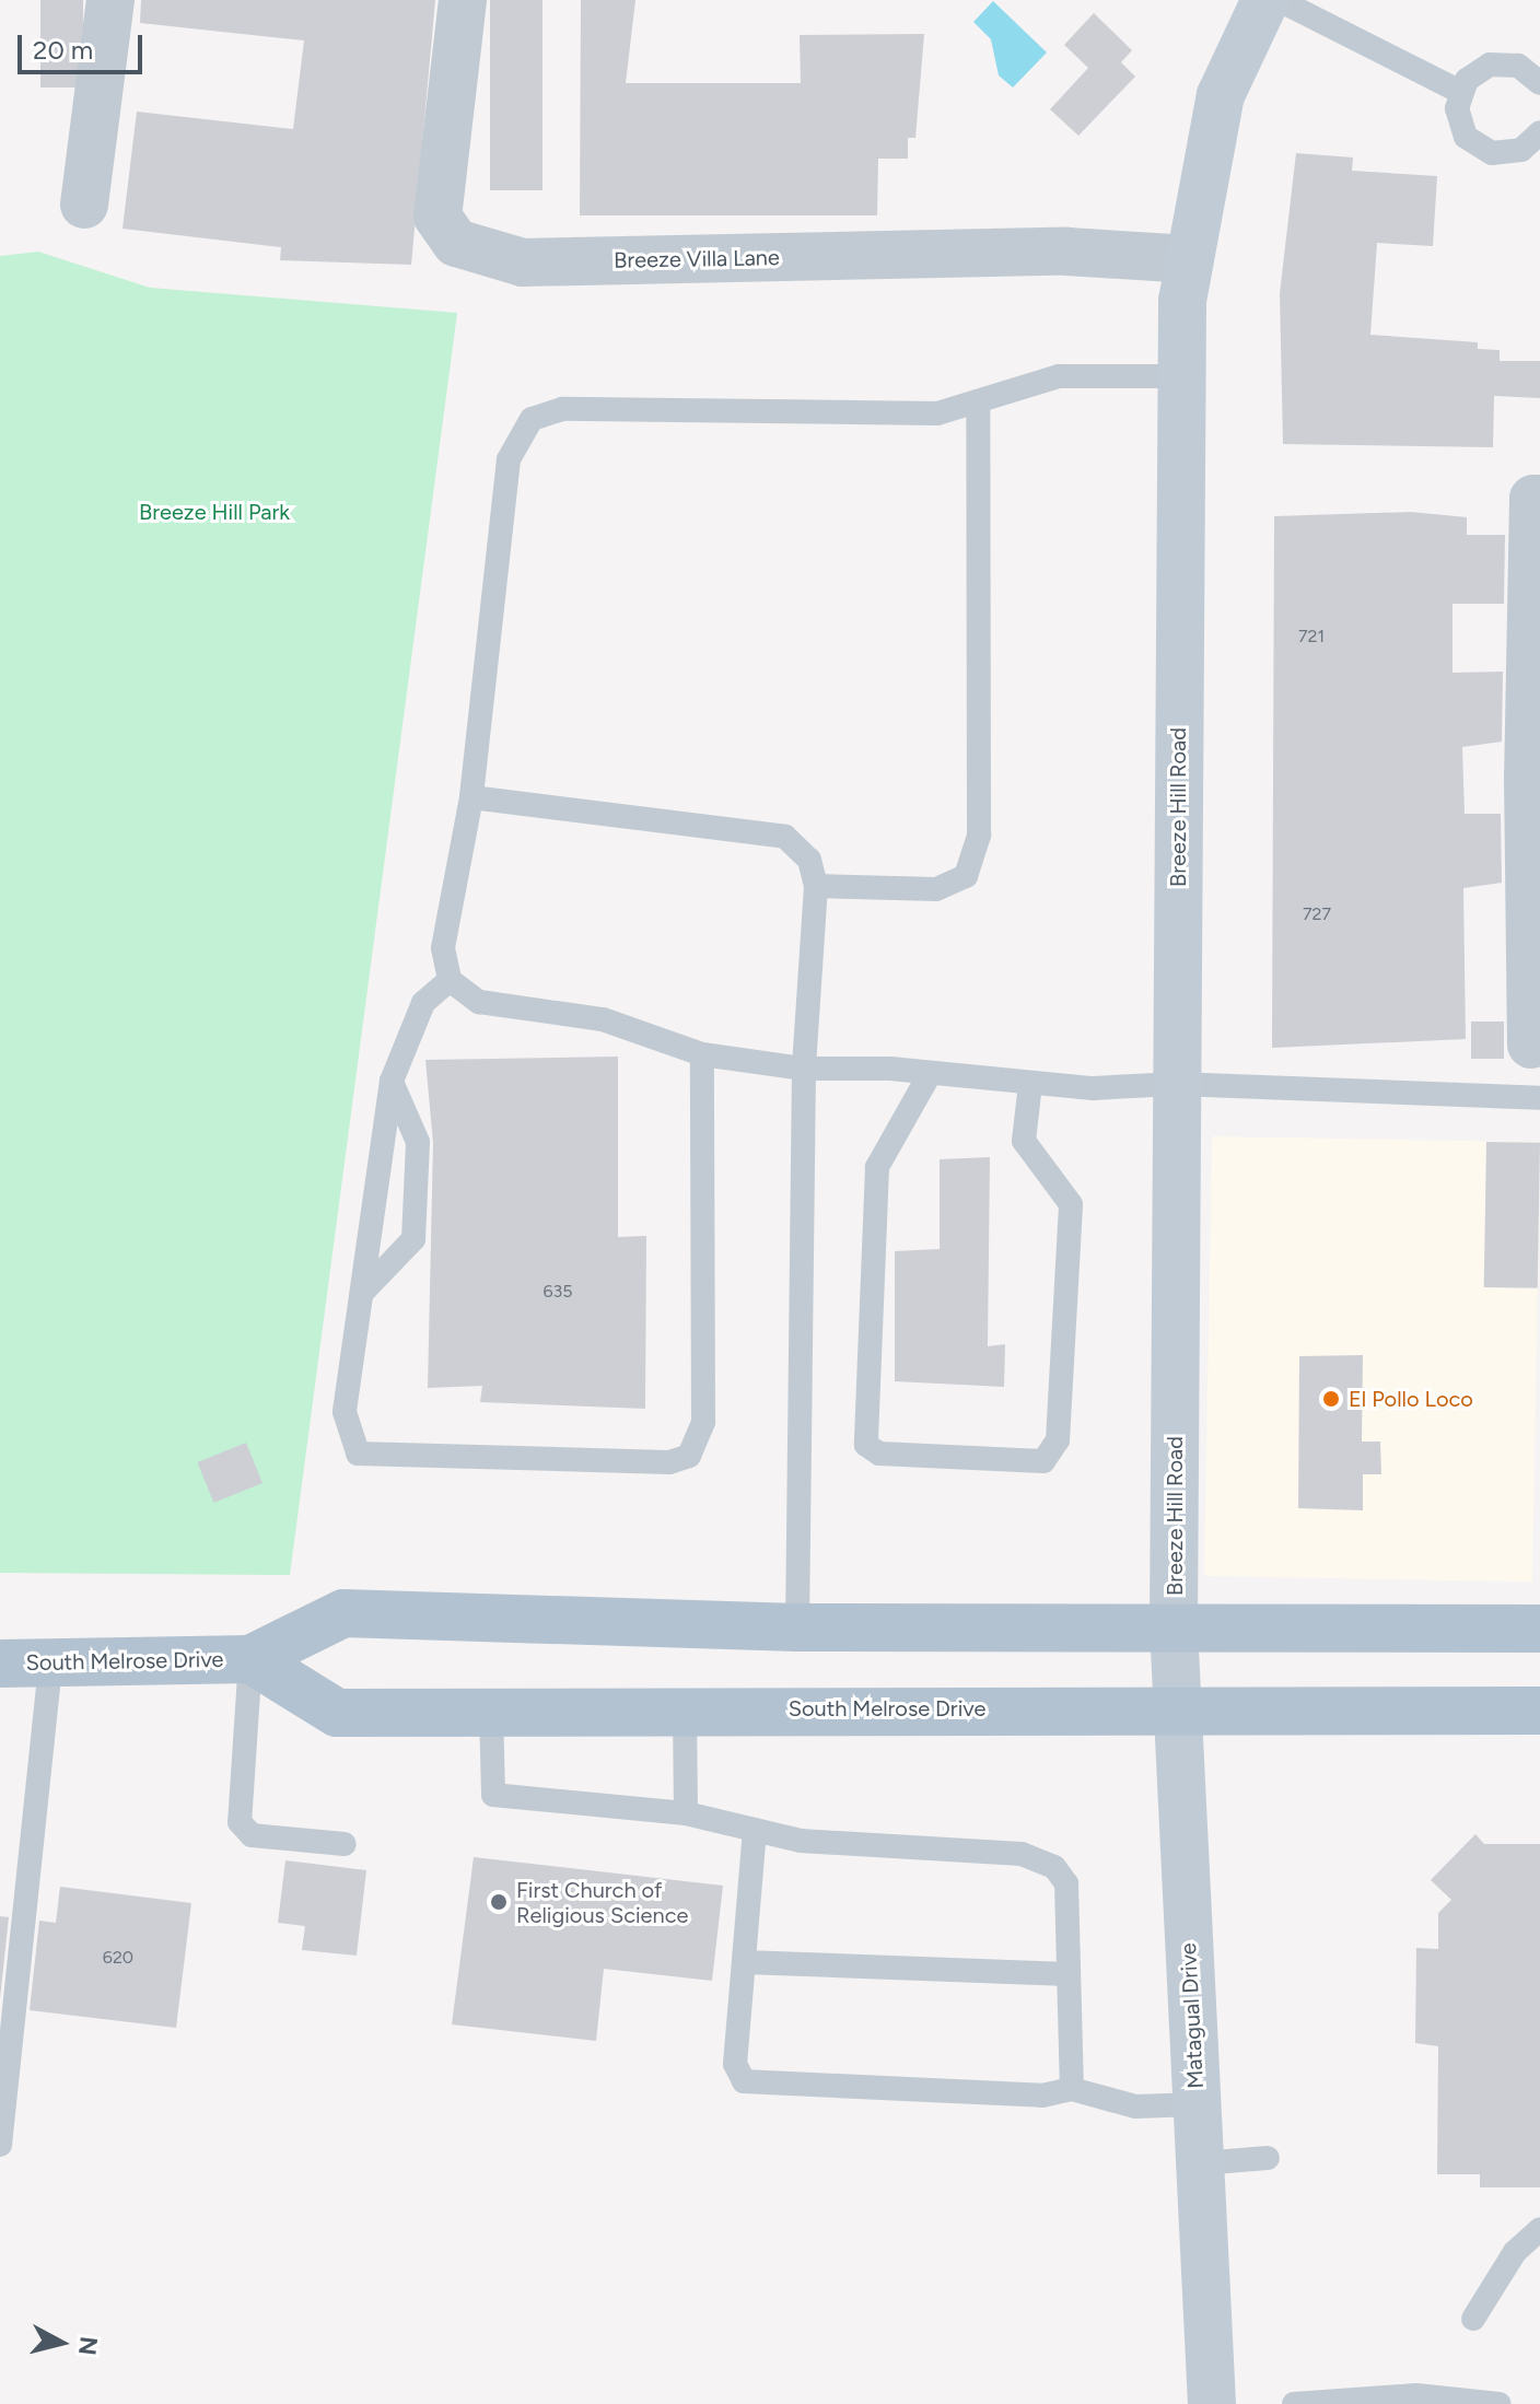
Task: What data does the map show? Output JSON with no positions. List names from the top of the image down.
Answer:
{
  "streets": {
    "main road": ["South Melrose Drive"],
    "street": ["Breeze Villa Lane", "Breeze Hill Road", "Matagual Drive"]
  },
  "crossings": [
    ["Breeze Villa Lane", "Breeze Hill Road"],
    ["Breeze Hill Road", "South Melrose Drive"],
    ["Breeze Hill Road", "Matagual Drive"],
    ["South Melrose Drive", "Matagual Drive"]
  ],
  "parks": ["Breeze Hill Park"],
  "places": ["El Pollo Loco", "First Church of Religious Science"],
  "house_numbers": [
    "721",
    "727",
    "635",
    "620"
  ],
  "scale_bar": "20 m",
  "north": "right"
}
